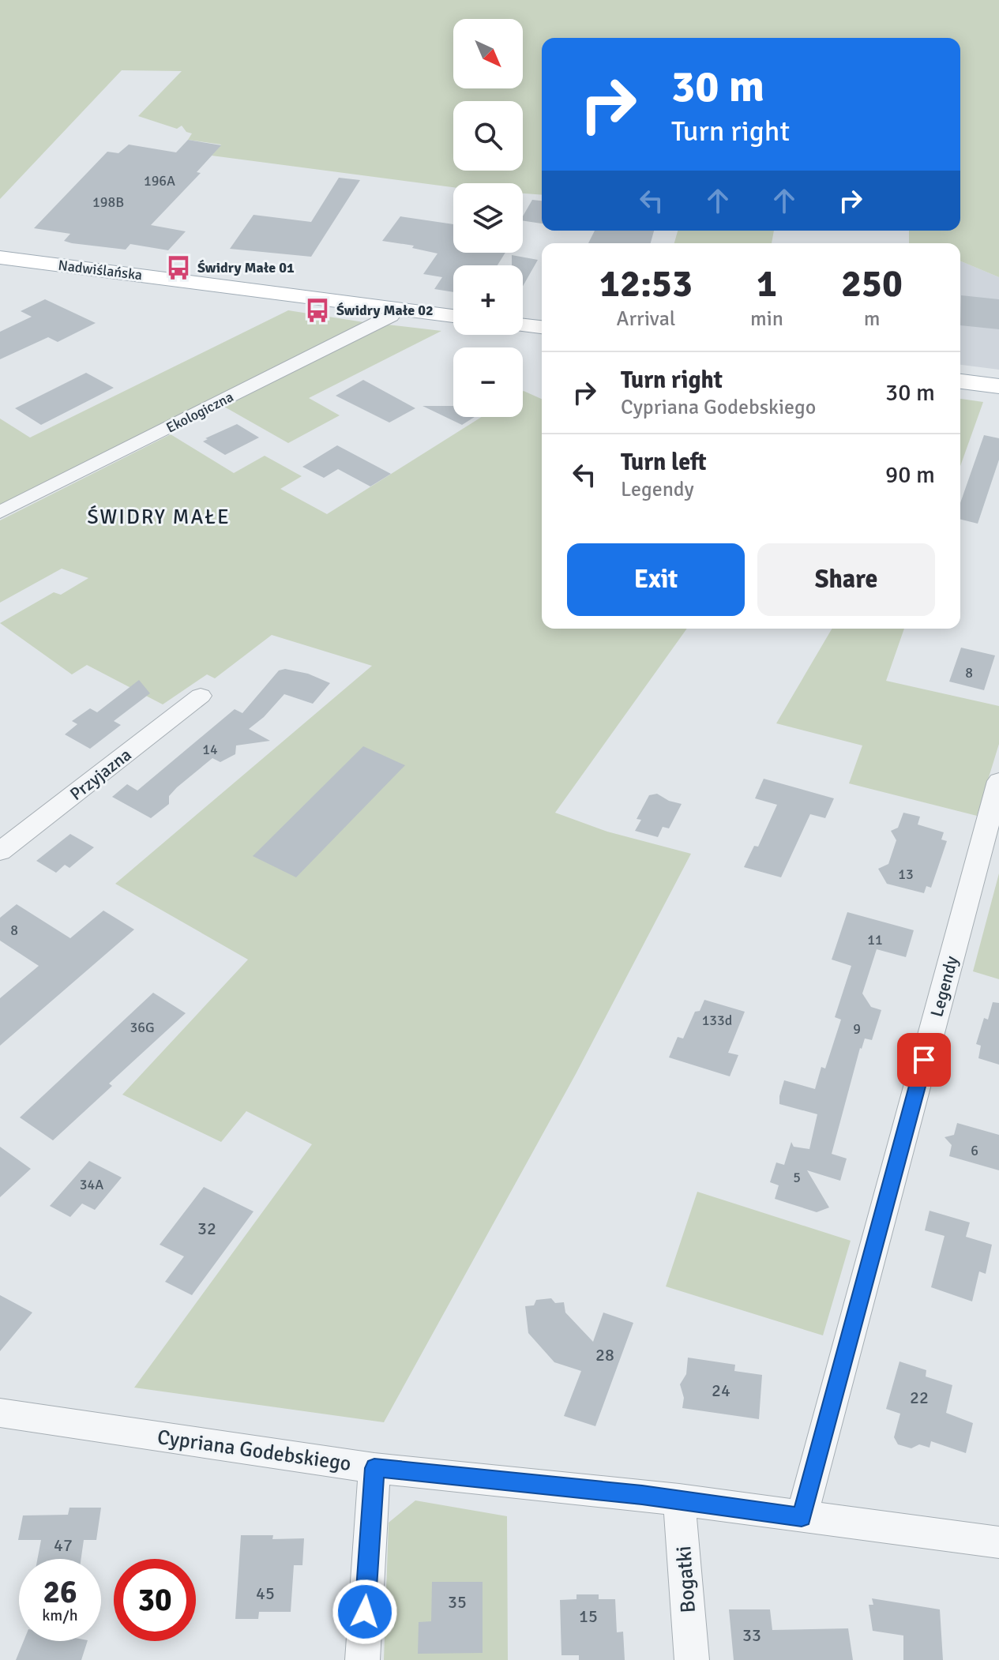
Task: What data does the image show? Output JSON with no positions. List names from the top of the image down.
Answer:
{
  "streets": {
    "main road": ["Nadwiślańska"],
    "street": [
      "Ekologiczna",
      "Przyjazna",
      "Legendy",
      "Cypriana Godebskiego",
      "Bogatki"
    ]
  },
  "crossings": [
    ["Nadwiślańska", "Ekologiczna"],
    ["Legendy", "Cypriana Godebskiego"],
    ["Cypriana Godebskiego", "Bogatki"]
  ],
  "districts": ["ŚWIDRY MAŁE"],
  "places": {
    "bus stop": ["Świdry Małe 01", "Świdry Małe 02"]
  },
  "house_numbers": [
    "196A",
    "198B",
    "8",
    "14",
    "13",
    "8",
    "11",
    "133d",
    "36G",
    "9",
    "6",
    "5",
    "34A",
    "32",
    "28",
    "24",
    "22",
    "47",
    "45",
    "35",
    "15",
    "33"
  ],
  "north": "bottom right",
  "page": {
    "map_buttons": ["+", "−"],
    "turn": ["30 m", "Turn right"],
    "eta": [
      "12:53",
      "Arrival",
      "1",
      "min",
      "250",
      "m"
    ],
    "list": [
      {
        "name": "Turn right",
        "note": "Cypriana Godebskiego",
        "value": "30 m"
      },
      {
        "name": "Turn left",
        "note": "Legendy",
        "value": "90 m"
      }
    ],
    "buttons": ["Exit", "Share"],
    "speed": "26 km/h",
    "limit": "30"
  }
}
